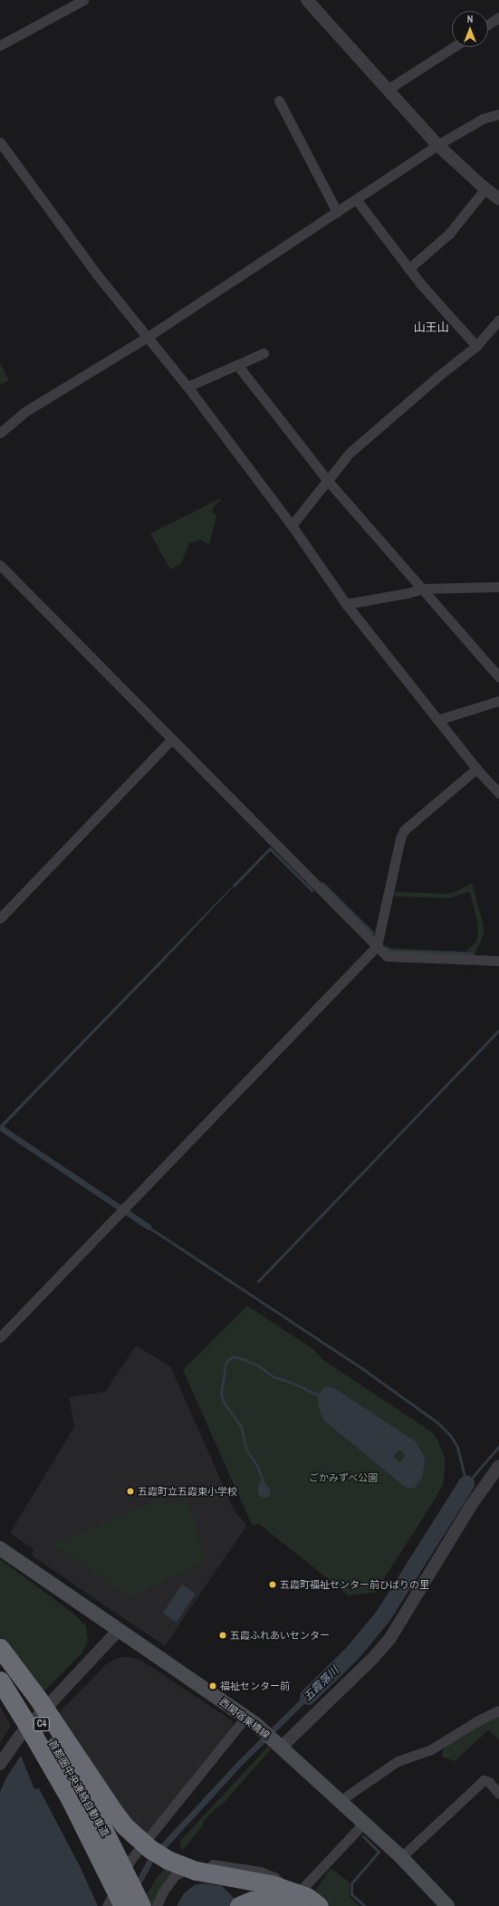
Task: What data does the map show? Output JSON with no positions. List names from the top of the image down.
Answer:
{
  "streets": {
    "highway": ["C4", "首都圏中央連絡自動車道"],
    "main road": ["西関宿栗橋線"]
  },
  "districts": ["山王山"],
  "water": ["五霞落川"],
  "parks": ["ごかみずべ公園"],
  "places": [
    "五霞町立五霞東小学校",
    "五霞町福祉センター前ひばりの里",
    "五霞ふれあいセンター",
    "福祉センター前"
  ],
  "north": "top"
}
